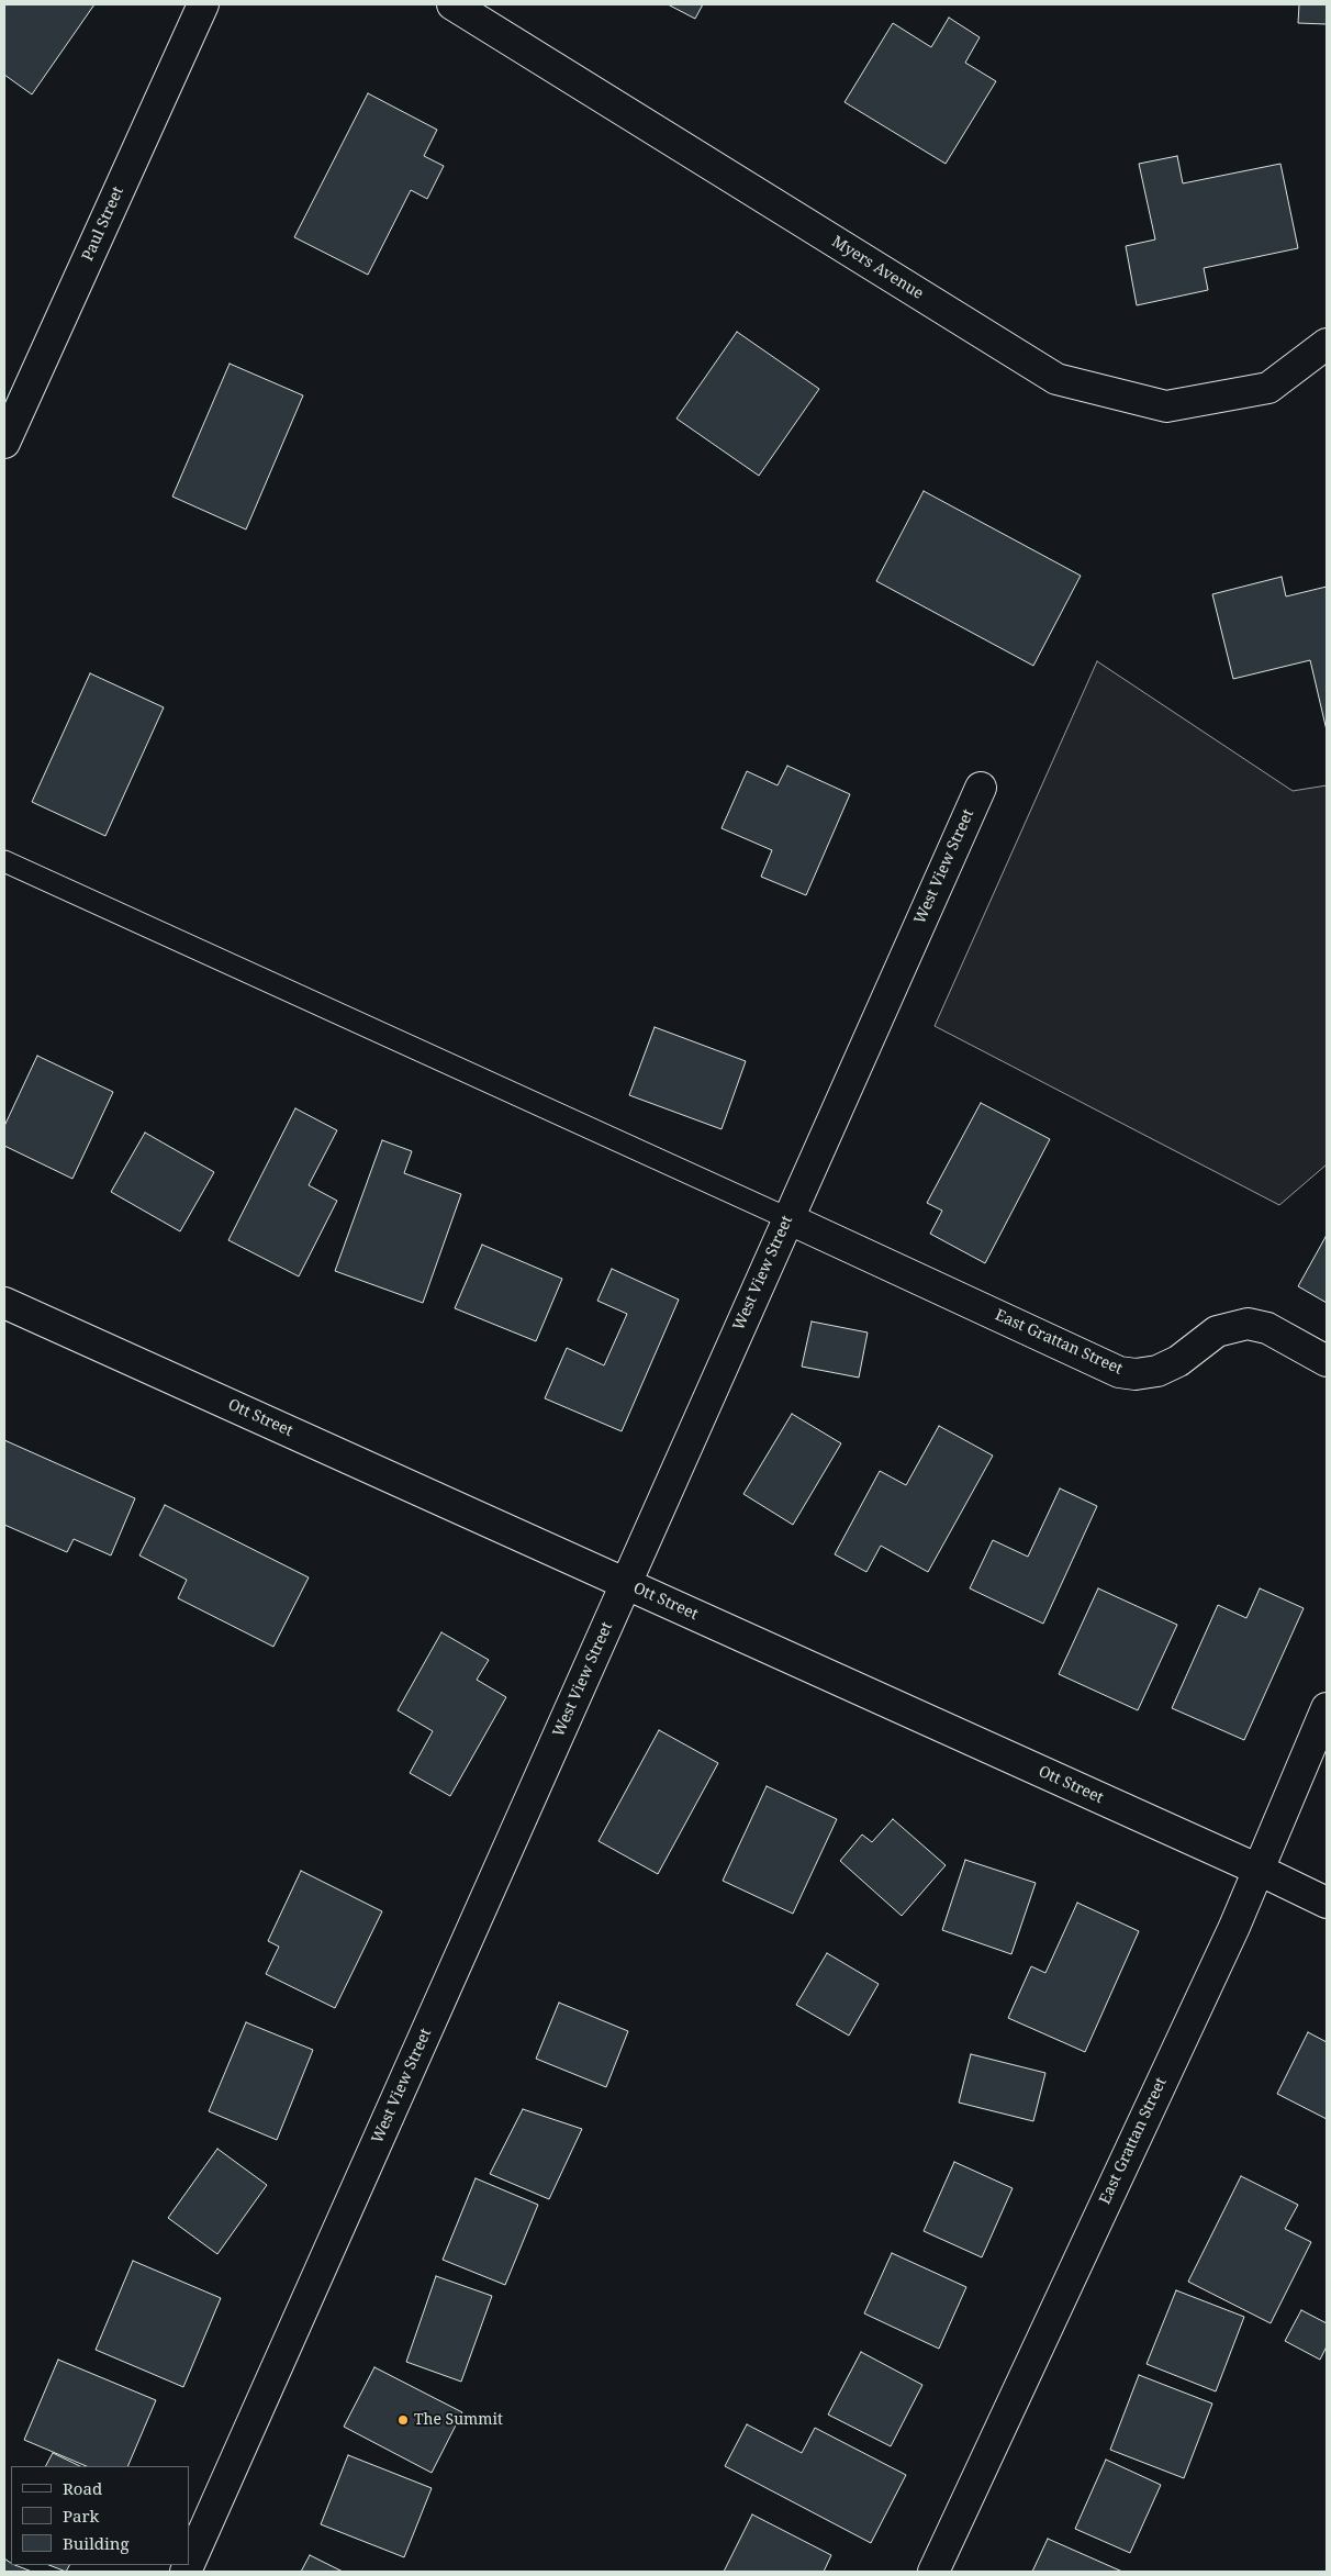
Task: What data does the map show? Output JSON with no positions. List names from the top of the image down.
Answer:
{
  "streets": {
    "street": [
      "Paul Street",
      "Myers Avenue",
      "West View Street",
      "East Grattan Street",
      "Ott Street"
    ]
  },
  "crossings": [
    ["West View Street", "East Grattan Street"],
    ["West View Street", "Ott Street"],
    ["East Grattan Street", "Ott Street"]
  ],
  "places": ["The Summit"],
  "legend": ["Road", "Park", "Building"]
}
